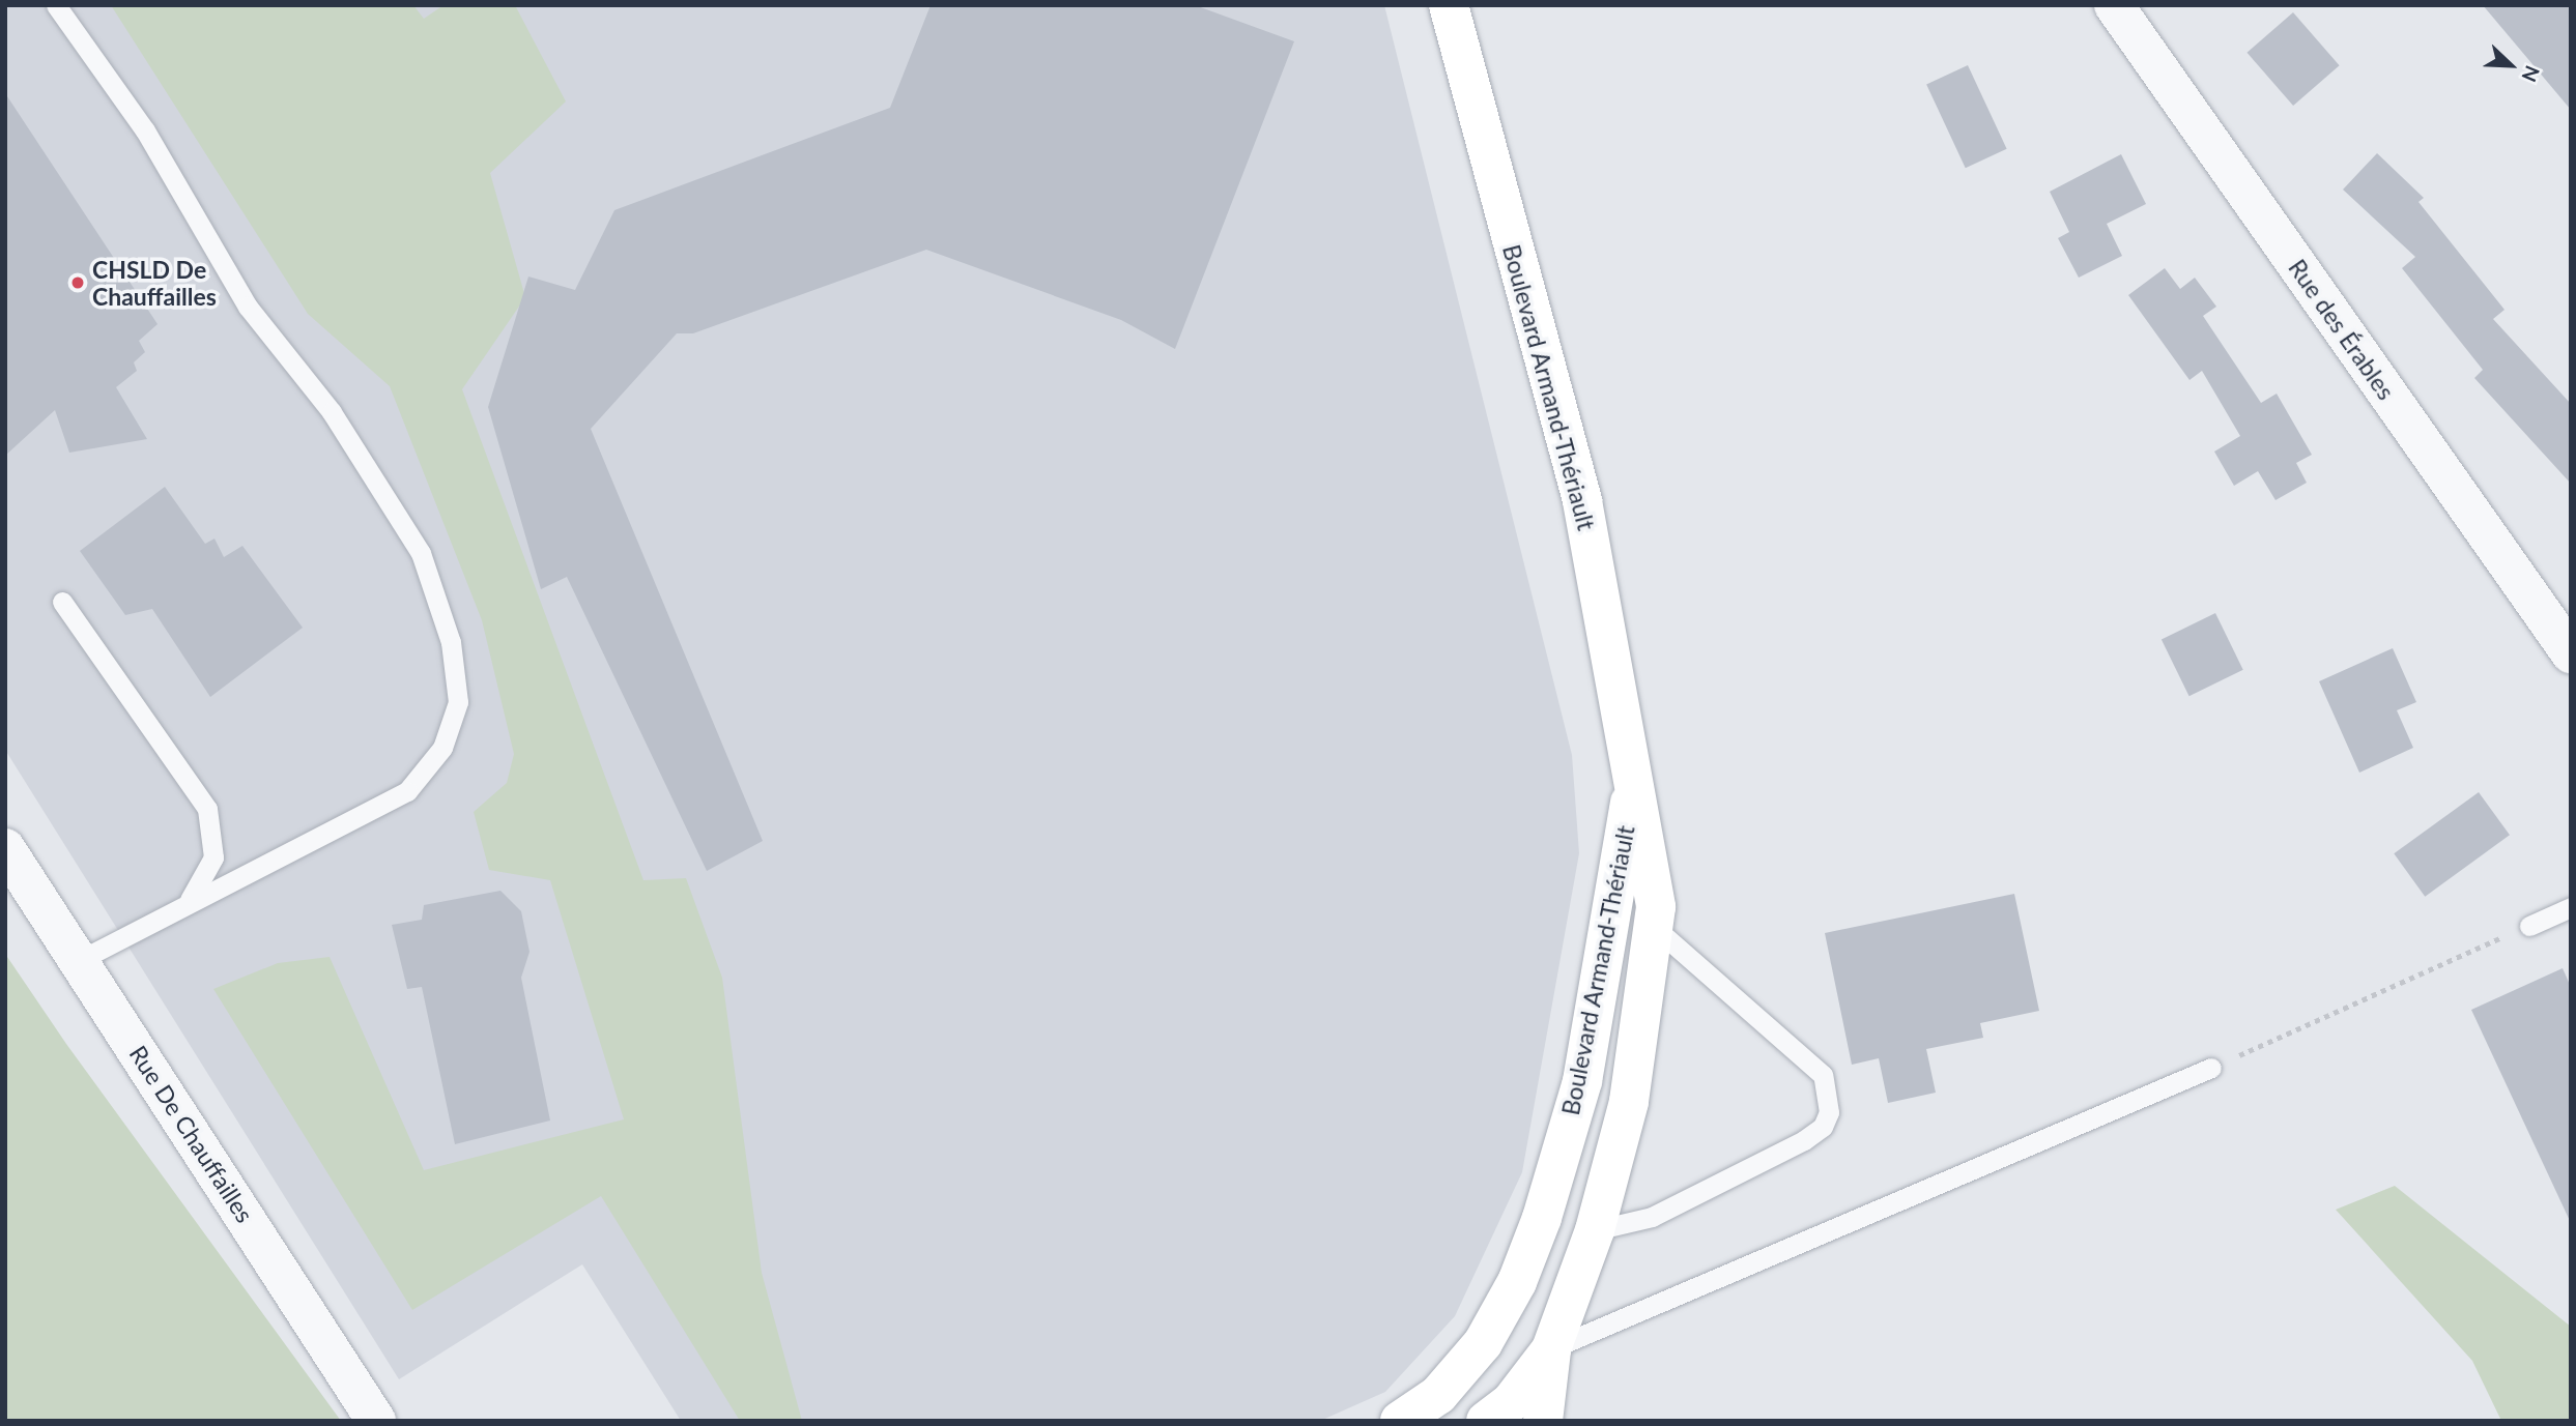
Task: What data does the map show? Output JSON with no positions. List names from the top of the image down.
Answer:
{
  "streets": {
    "street": ["Rue des Érables", "Boulevard Armand-Thériault", "Rue De Chauffailles"]
  },
  "places": ["CHSLD De Chauffailles"],
  "north": "bottom right"
}
